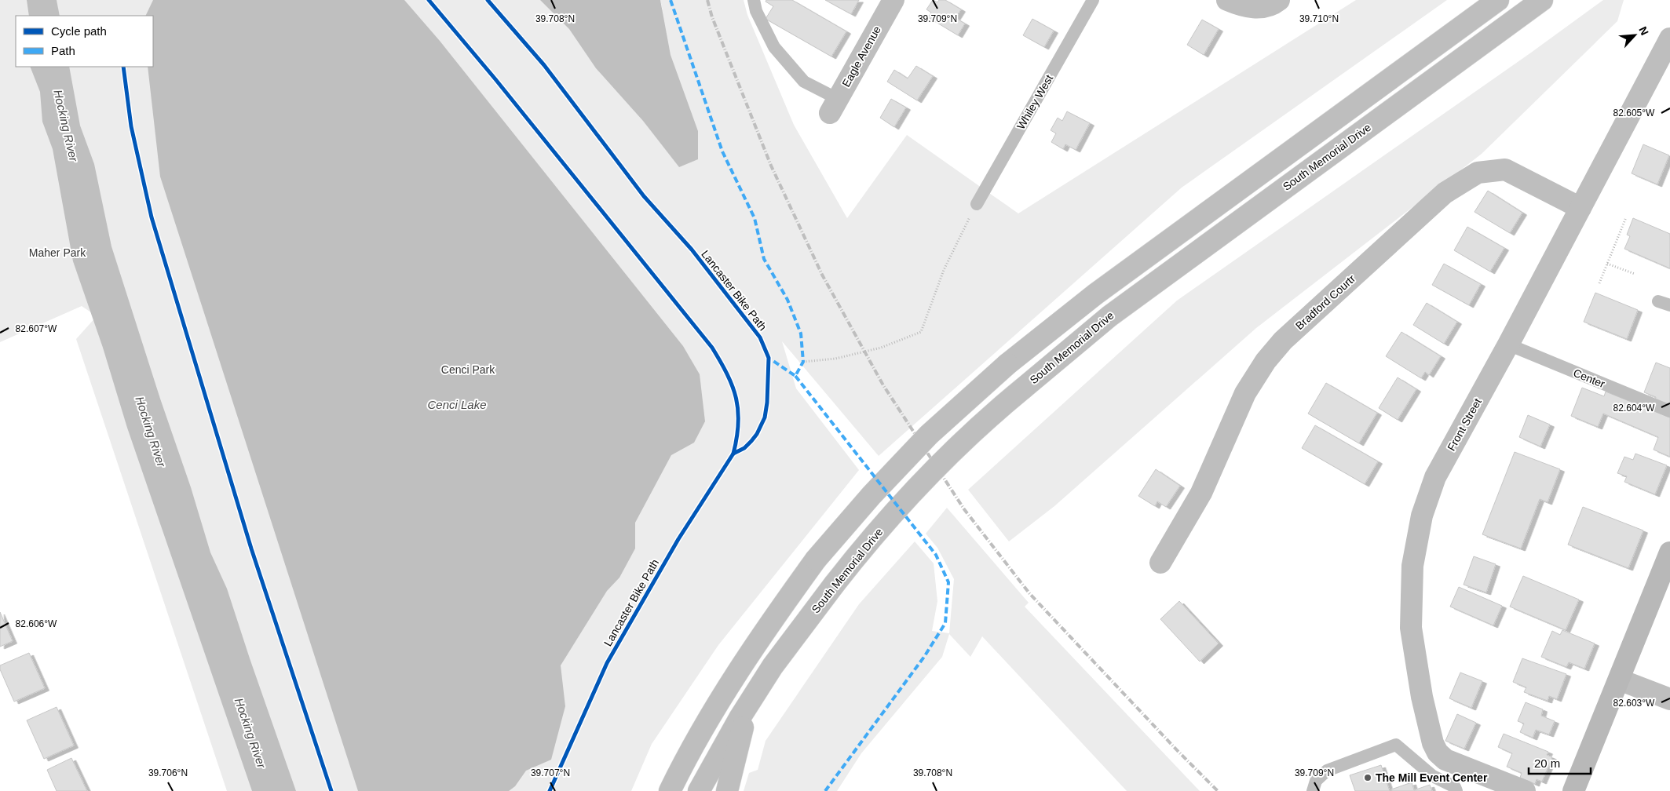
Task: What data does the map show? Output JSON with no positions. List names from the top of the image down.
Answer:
{
  "streets": {
    "main road": [
      "Eagle Avenue",
      "South Memorial Drive",
      "Bradford Courtr",
      "Front Street"
    ],
    "lane": ["Whiley West", "Center"],
    "cycle path": ["Lancaster Bike Path"]
  },
  "crossings": [
    ["Bradford Courtr", "Front Street"],
    ["Center", "Front Street"]
  ],
  "water": ["Hocking River", "Cenci Lake"],
  "parks": ["Maher Park", "Cenci Park"],
  "places": ["The Mill Event Center"],
  "legend": ["Cycle path", "Path"],
  "scale_bar": "20 m",
  "north": "top right",
  "coordinates": [
    "39.708°N",
    "39.709°N",
    "39.710°N",
    "82.605°W",
    "82.607°W",
    "82.604°W",
    "82.606°W",
    "82.603°W",
    "39.706°N",
    "39.707°N"
  ]
}
